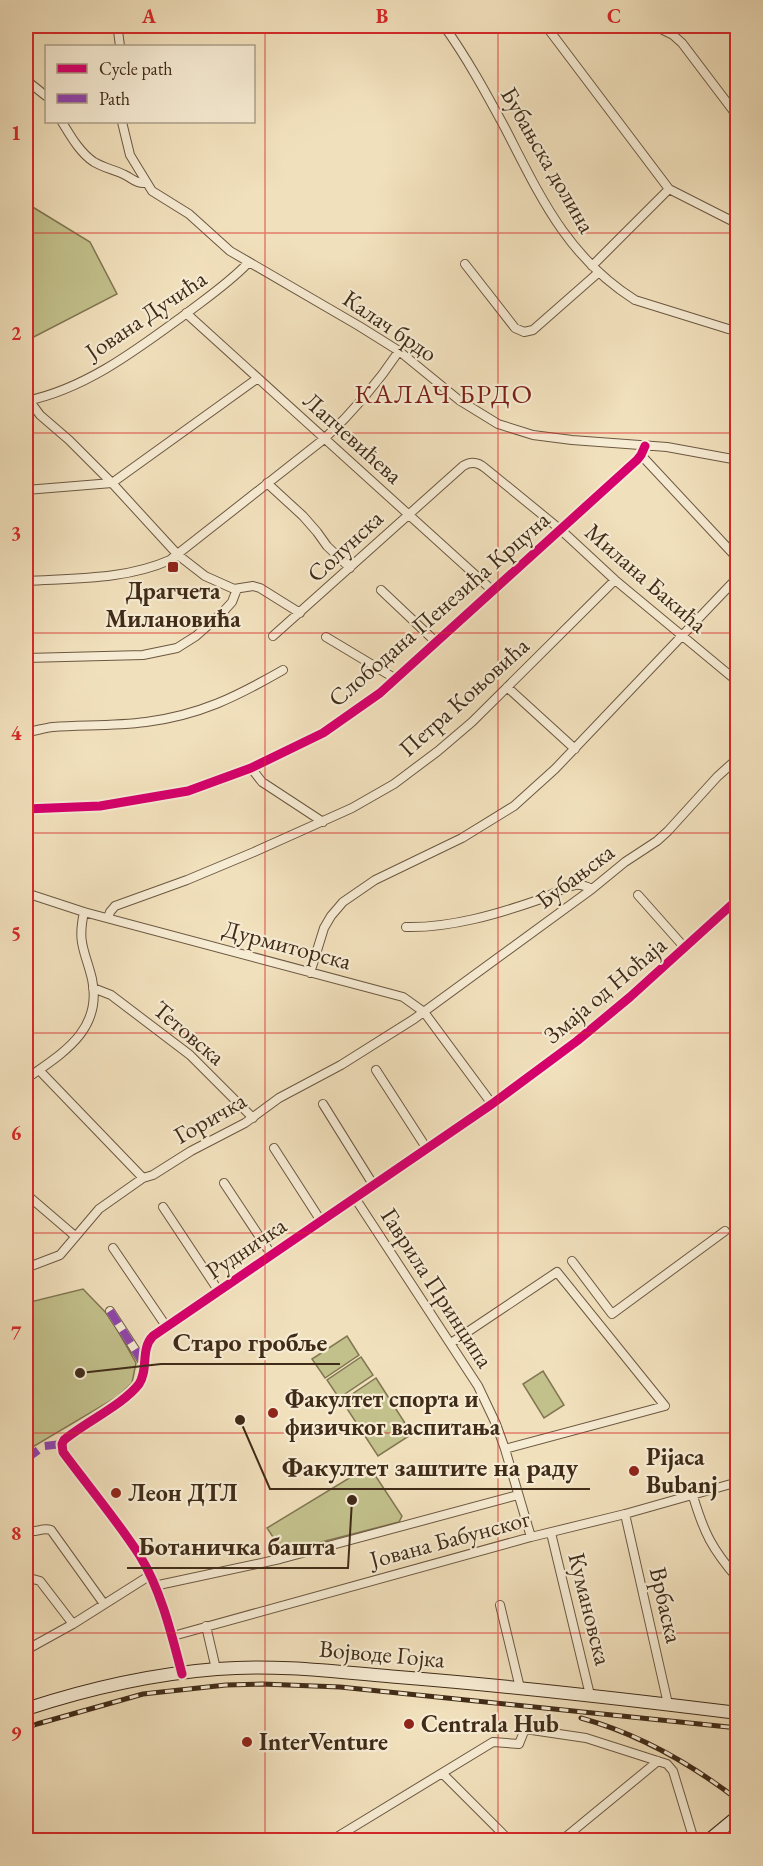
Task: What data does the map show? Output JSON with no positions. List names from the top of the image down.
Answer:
{
  "streets": {
    "street": [
      "Бубањска долина",
      "Јована Дучића",
      "Калач брдо",
      "Лапчевићева",
      "Солунска",
      "Милана Бакића",
      "Слободана Пенезића Крцуна",
      "Петра Коњовића",
      "Бубањска",
      "Дурмиторска",
      "Змаја од Ноћаја",
      "Тетовска",
      "Горичка",
      "Рудничка",
      "Гаврила Принципа",
      "Јована Бабунског",
      "Врбаска",
      "Кумановска",
      "Војводе Гојка"
    ]
  },
  "crossings": [
    ["Јована Дучића", "Калач брдо"],
    ["Јована Дучића", "Лапчевићева"],
    ["Калач брдо", "Слободана Пенезића Крцуна"],
    ["Лапчевићева", "Солунска"],
    ["Лапчевићева", "Слободана Пенезића Крцуна"],
    ["Солунска", "Милана Бакића"],
    ["Милана Бакића", "Слободана Пенезића Крцуна"],
    ["Милана Бакића", "Петра Коњовића"],
    ["Петра Коњовића", "Дурмиторска"],
    ["Бубањска", "Дурмиторска"],
    ["Бубањска", "Горичка"],
    ["Дурмиторска", "Змаја од Ноћаја"],
    ["Дурмиторска", "Горичка"],
    ["Дурмиторска", "Рудничка"],
    ["Змаја од Ноћаја", "Рудничка"],
    ["Тетовска", "Горичка"],
    ["Рудничка", "Гаврила Принципа"],
    ["Гаврила Принципа", "Јована Бабунског"],
    ["Јована Бабунског", "Врбаска"],
    ["Јована Бабунског", "Кумановска"],
    ["Врбаска", "Војводе Гојка"],
    ["Кумановска", "Војводе Гојка"]
  ],
  "districts": ["КАЛАЧ БРДО"],
  "places": {
    "transit": ["Драгчета Милановића"],
    "other": [
      "Старо гробље",
      "Факултет спорта и физичког васпитања",
      "Факултет заштите на раду",
      "Pijaca Bubanj",
      "Леон ДТЛ",
      "Ботаничка башта",
      "Centrala Hub",
      "InterVenture"
    ]
  },
  "legend": ["Cycle path", "Path"],
  "grid": {
    "columns": ["A", "B", "C"],
    "rows": [
      "1",
      "2",
      "3",
      "4",
      "5",
      "6",
      "7",
      "8",
      "9"
    ]
  }
}
